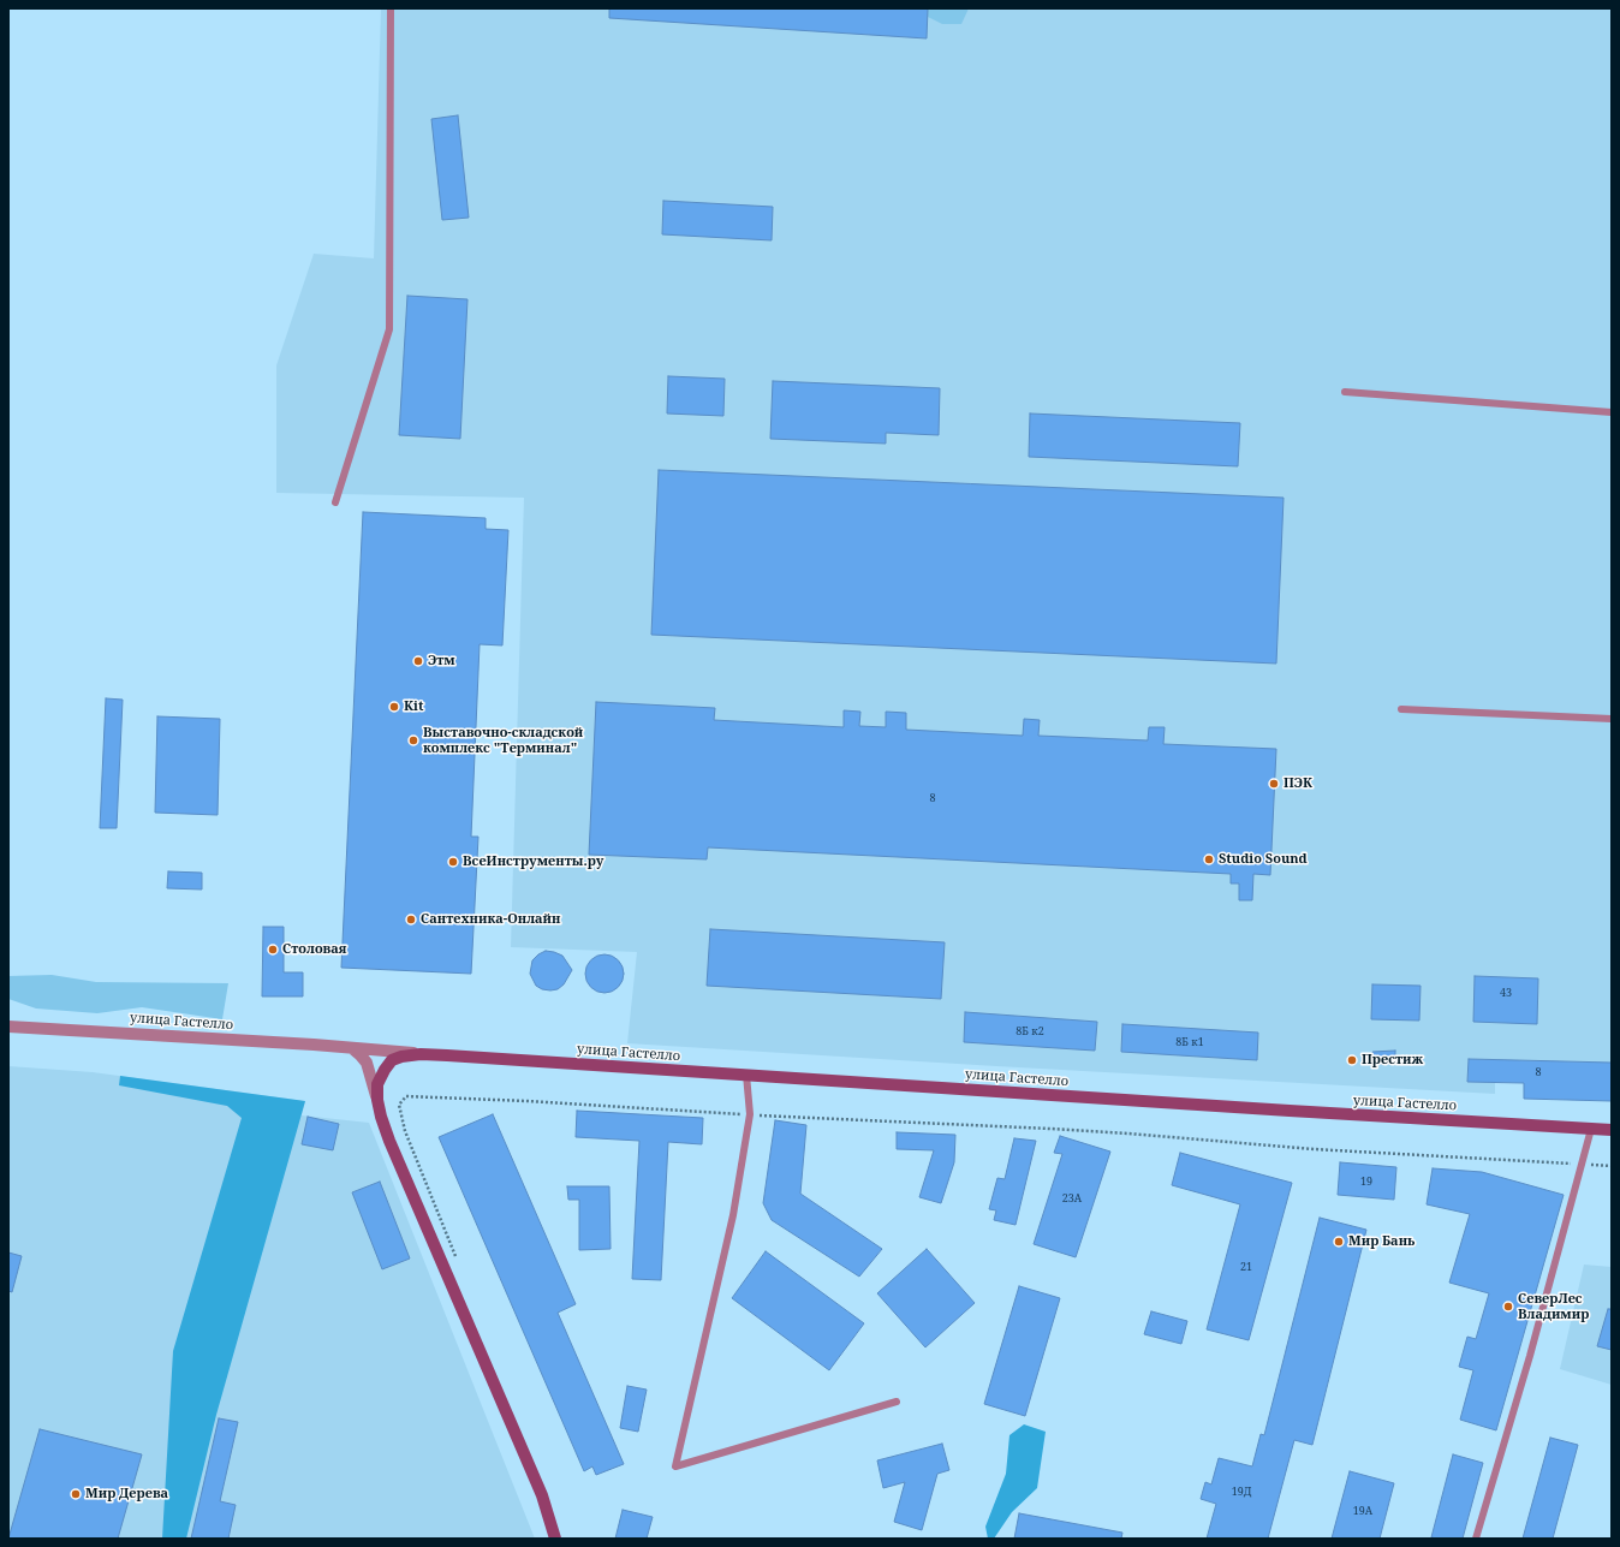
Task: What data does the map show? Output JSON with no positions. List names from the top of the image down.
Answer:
{
  "streets": {
    "main road": ["улица Гастелло"]
  },
  "places": [
    "Этм",
    "Kit",
    "Выставочно-складской комплекс \"Терминал\"",
    "ПЭК",
    "Studio Sound",
    "ВсеИнструменты.ру",
    "Сантехника-Онлайн",
    "Столовая",
    "Престиж",
    "Мир Бань",
    "СеверЛес Владимир",
    "Мир Дерева"
  ],
  "house_numbers": [
    "8",
    "43",
    "8Б к2",
    "8Б к1",
    "8",
    "19",
    "23А",
    "21",
    "19Д",
    "19А"
  ]
}
